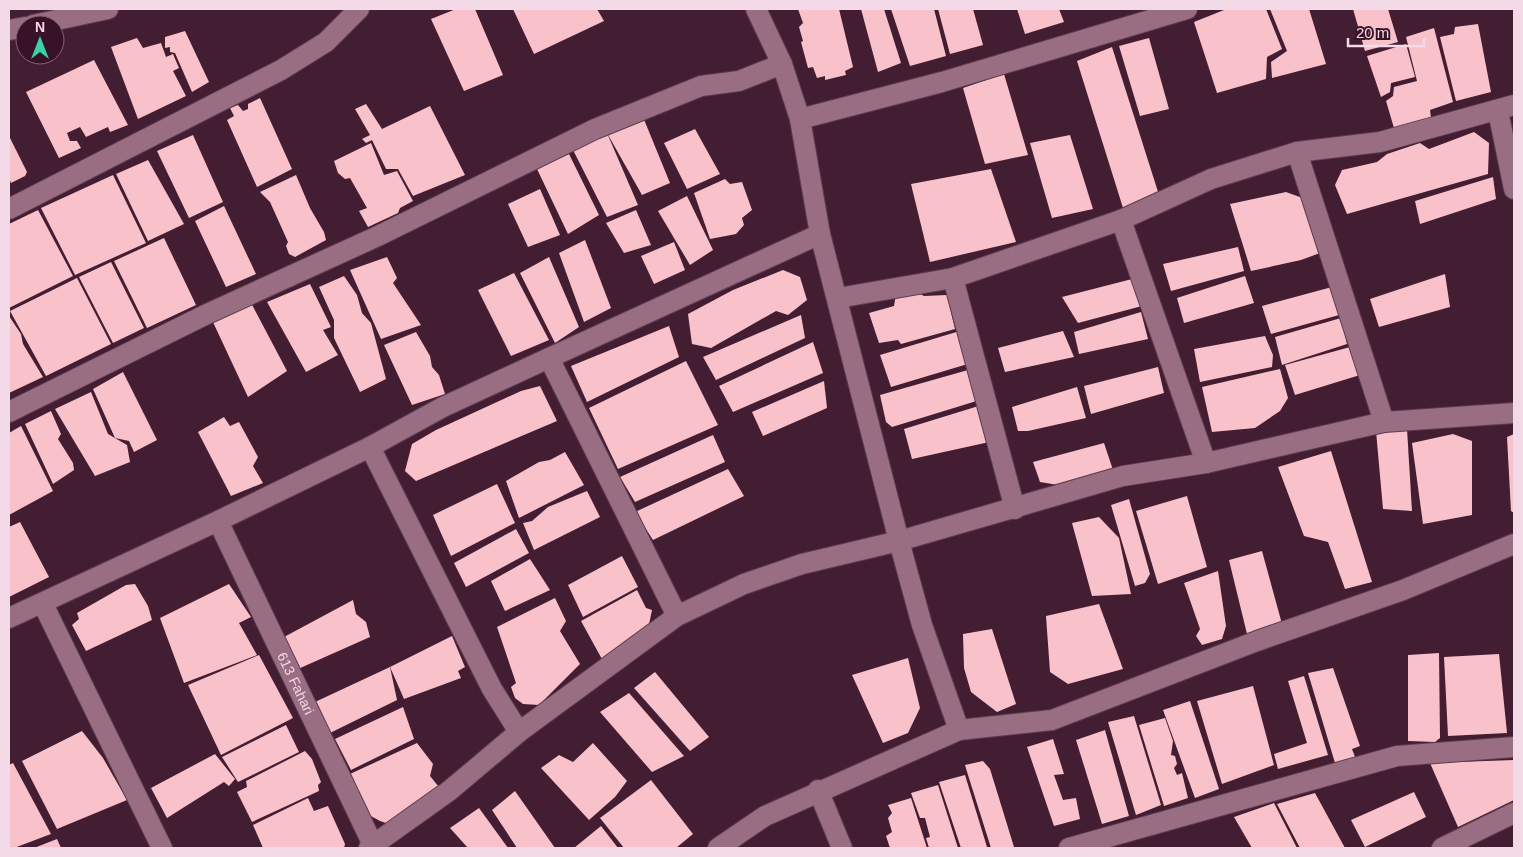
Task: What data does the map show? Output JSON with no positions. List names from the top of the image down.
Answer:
{
  "streets": {
    "street": ["613 Fahari"]
  },
  "scale_bar": "20 m",
  "north": "top"
}
